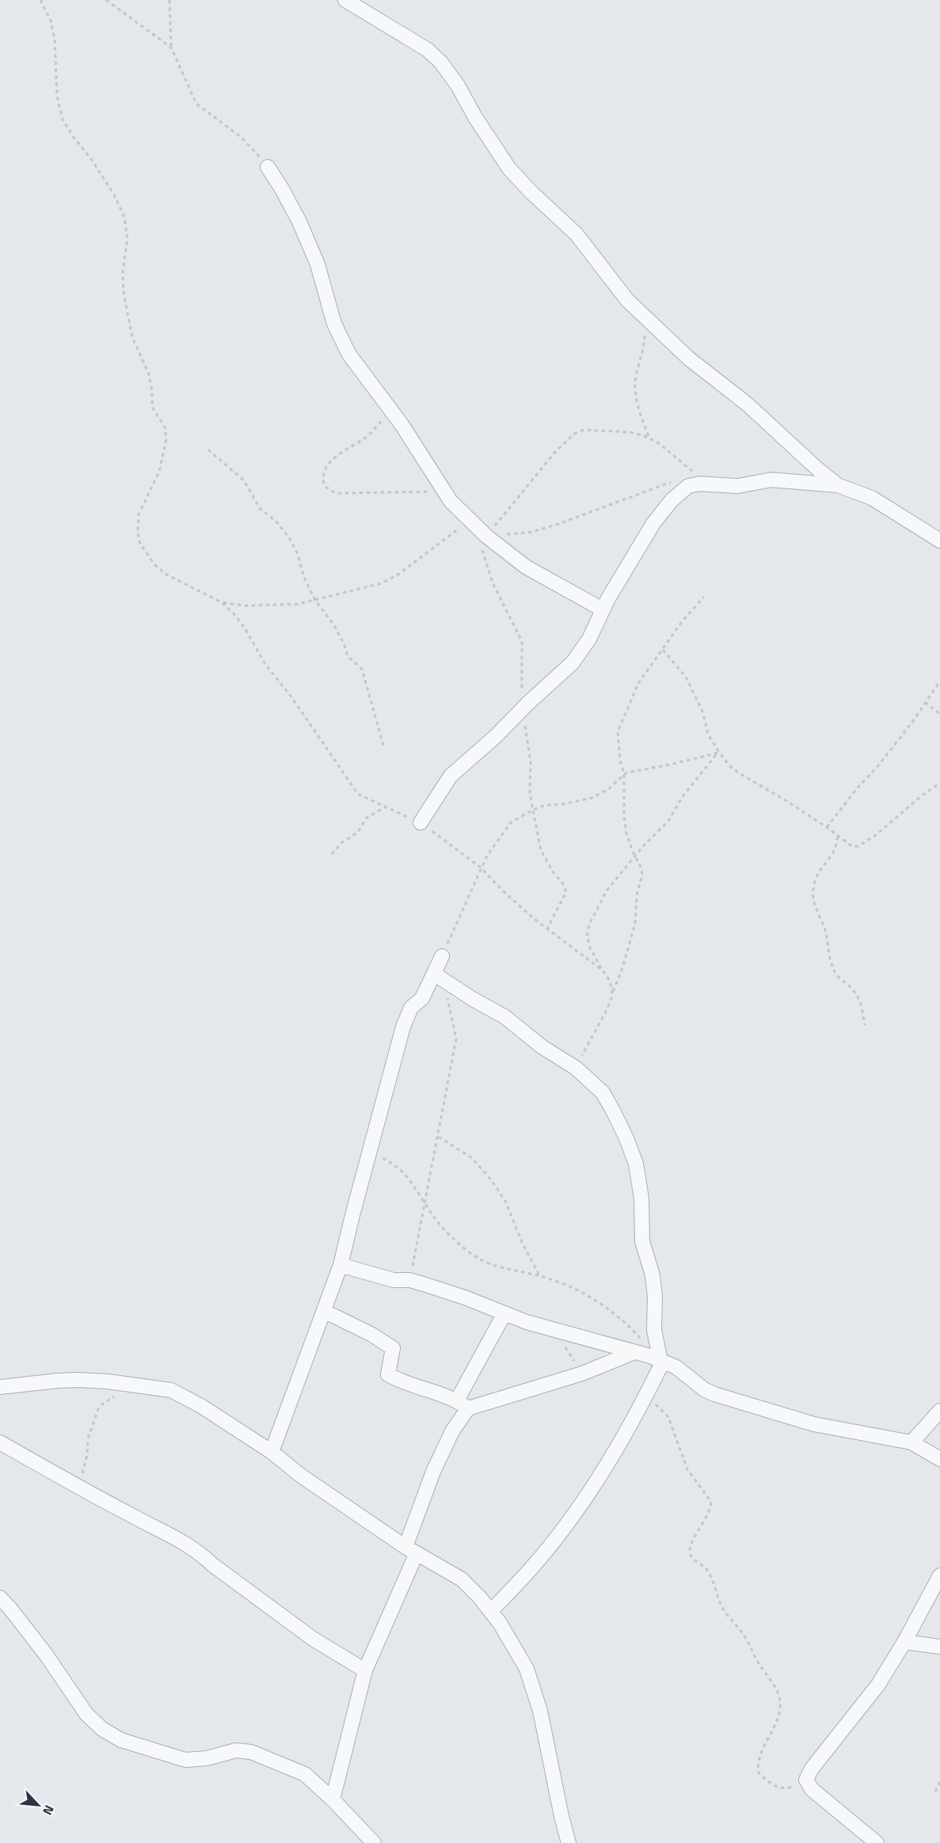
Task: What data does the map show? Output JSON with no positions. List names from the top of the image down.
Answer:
{
  "north": "bottom right"
}
